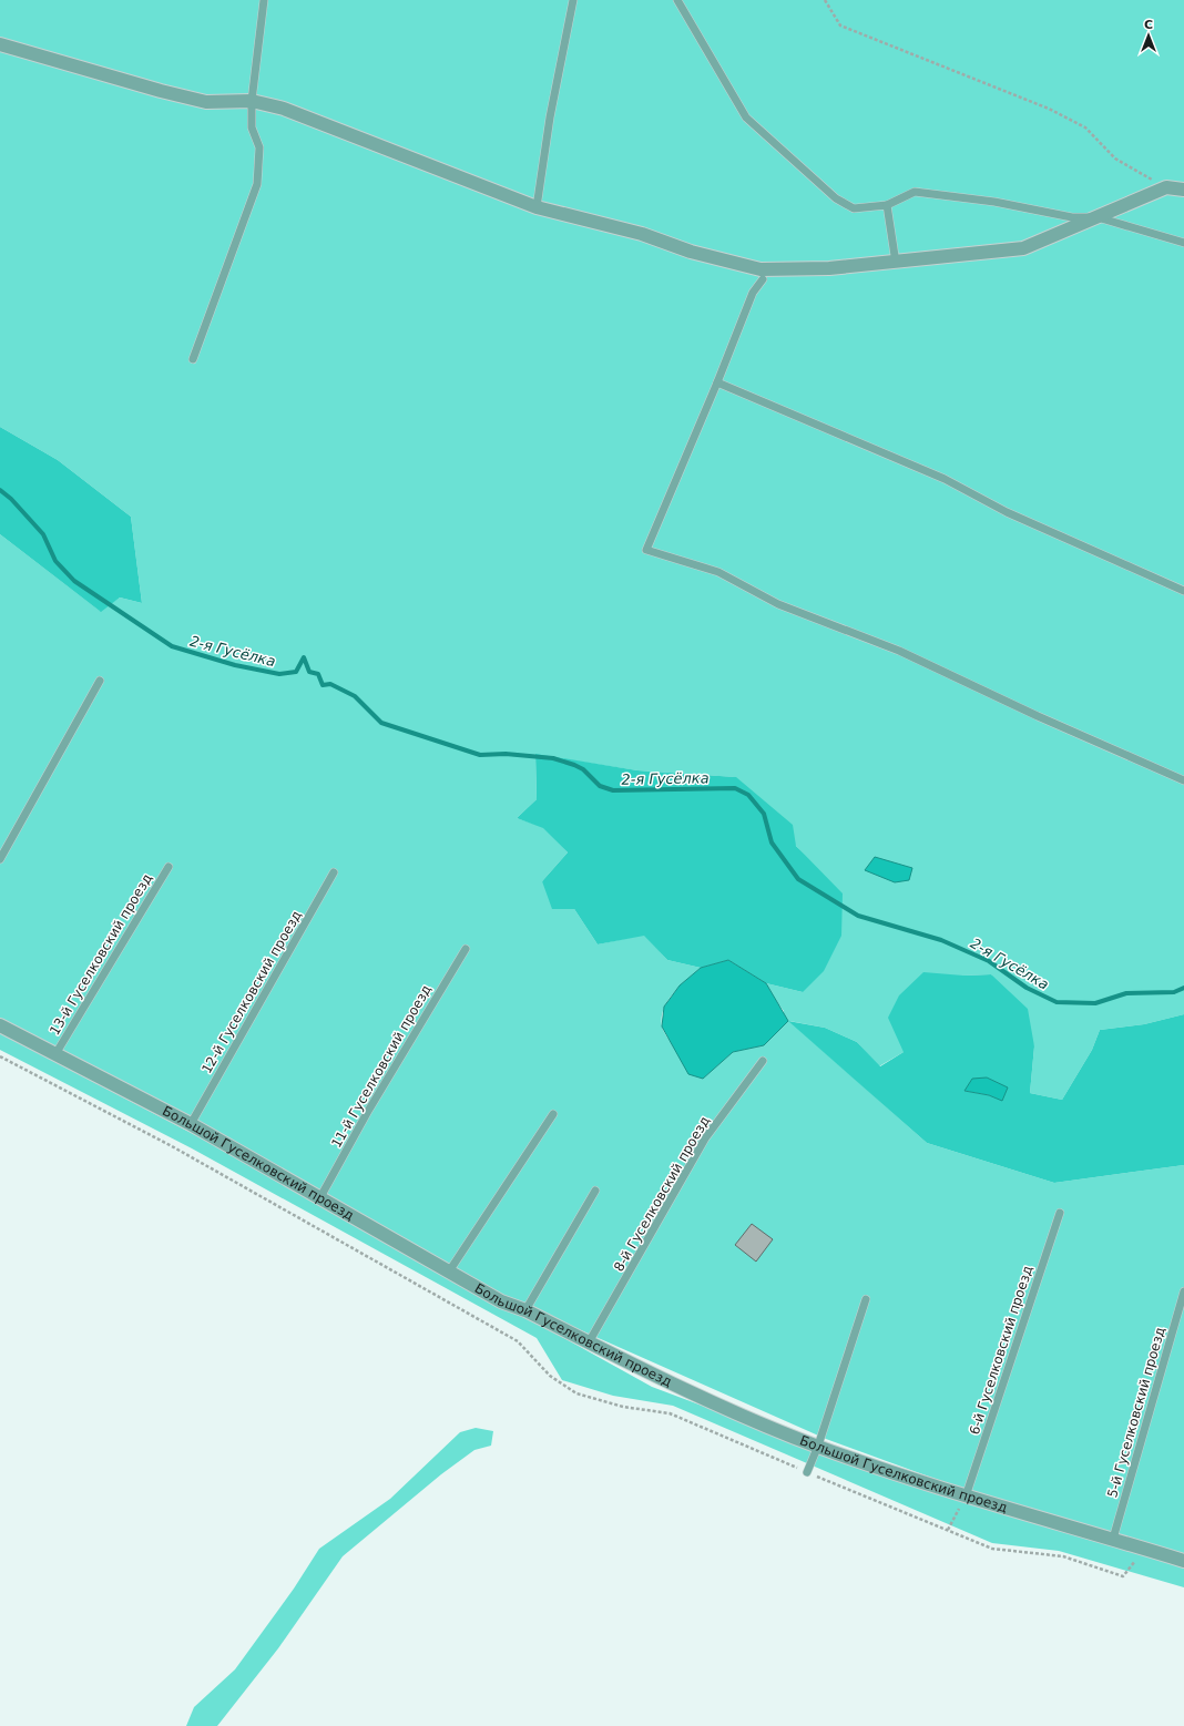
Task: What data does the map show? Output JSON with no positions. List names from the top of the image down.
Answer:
{
  "streets": {
    "street": ["Большой Гуселковский проезд"],
    "lane": [
      "13-й Гуселковский проезд",
      "12-й Гуселковский проезд",
      "11-й Гуселковский проезд",
      "8-й Гуселковский проезд",
      "6-й Гуселковский проезд",
      "5-й Гуселковский проезд"
    ]
  },
  "crossings": [
    ["13-й Гуселковский проезд", "Большой Гуселковский проезд"],
    ["12-й Гуселковский проезд", "Большой Гуселковский проезд"],
    ["11-й Гуселковский проезд", "Большой Гуселковский проезд"],
    ["Большой Гуселковский проезд", "8-й Гуселковский проезд"],
    ["Большой Гуселковский проезд", "6-й Гуселковский проезд"],
    ["Большой Гуселковский проезд", "5-й Гуселковский проезд"]
  ],
  "water": ["2-я Гусёлка"],
  "north": "top"
}
